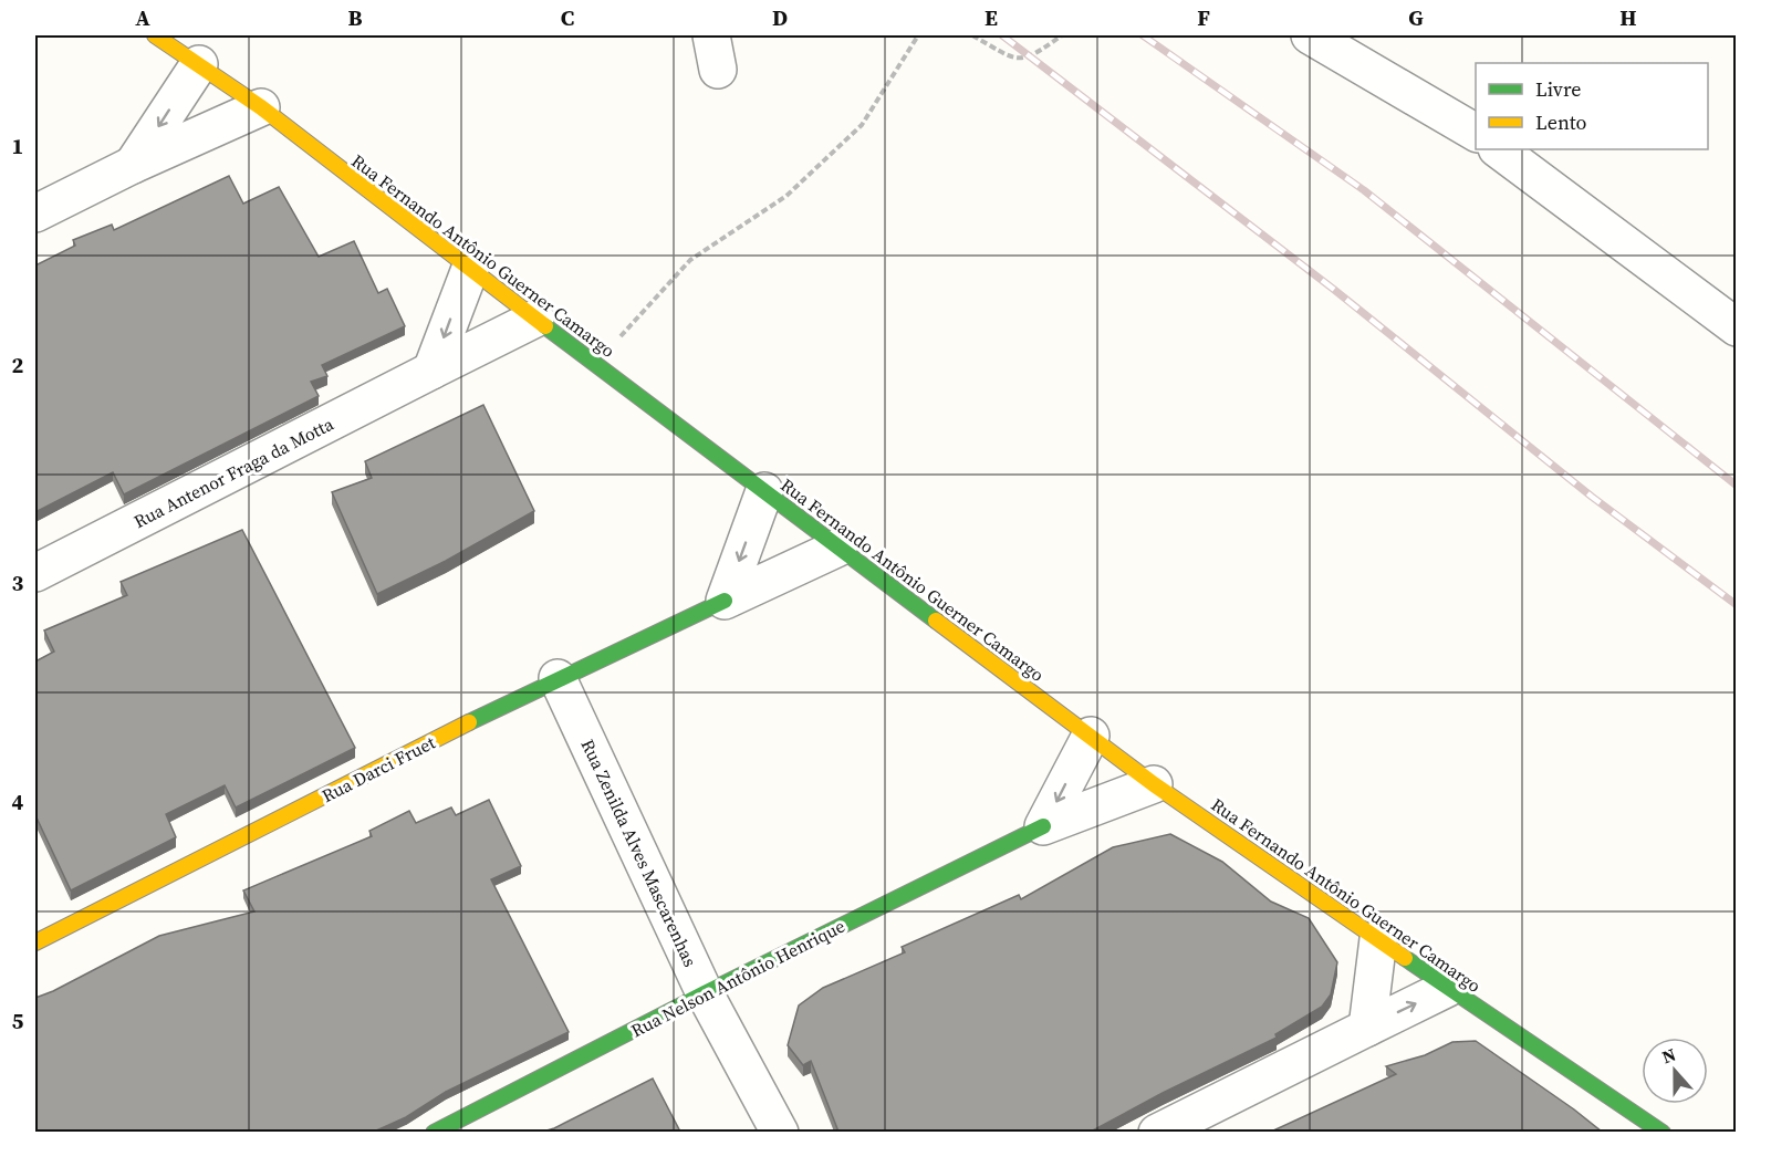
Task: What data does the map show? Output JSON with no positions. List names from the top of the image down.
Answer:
{
  "streets": {
    "street": [
      "Rua Fernando Antônio Guerner Camargo",
      "Rua Antenor Fraga da Motta",
      "Rua Darci Fruet",
      "Rua Zenilda Alves Mascarenhas",
      "Rua Nelson Antônio Henrique"
    ]
  },
  "crossings": [
    ["Rua Fernando Antônio Guerner Camargo", "Rua Antenor Fraga da Motta"],
    ["Rua Fernando Antônio Guerner Camargo", "Rua Darci Fruet"],
    ["Rua Fernando Antônio Guerner Camargo", "Rua Nelson Antônio Henrique"],
    ["Rua Darci Fruet", "Rua Zenilda Alves Mascarenhas"],
    ["Rua Zenilda Alves Mascarenhas", "Rua Nelson Antônio Henrique"]
  ],
  "legend": ["Livre", "Lento"],
  "north": "top",
  "grid": {
    "columns": [
      "A",
      "B",
      "C",
      "D",
      "E",
      "F",
      "G",
      "H"
    ],
    "rows": [
      "1",
      "2",
      "3",
      "4",
      "5"
    ]
  }
}
